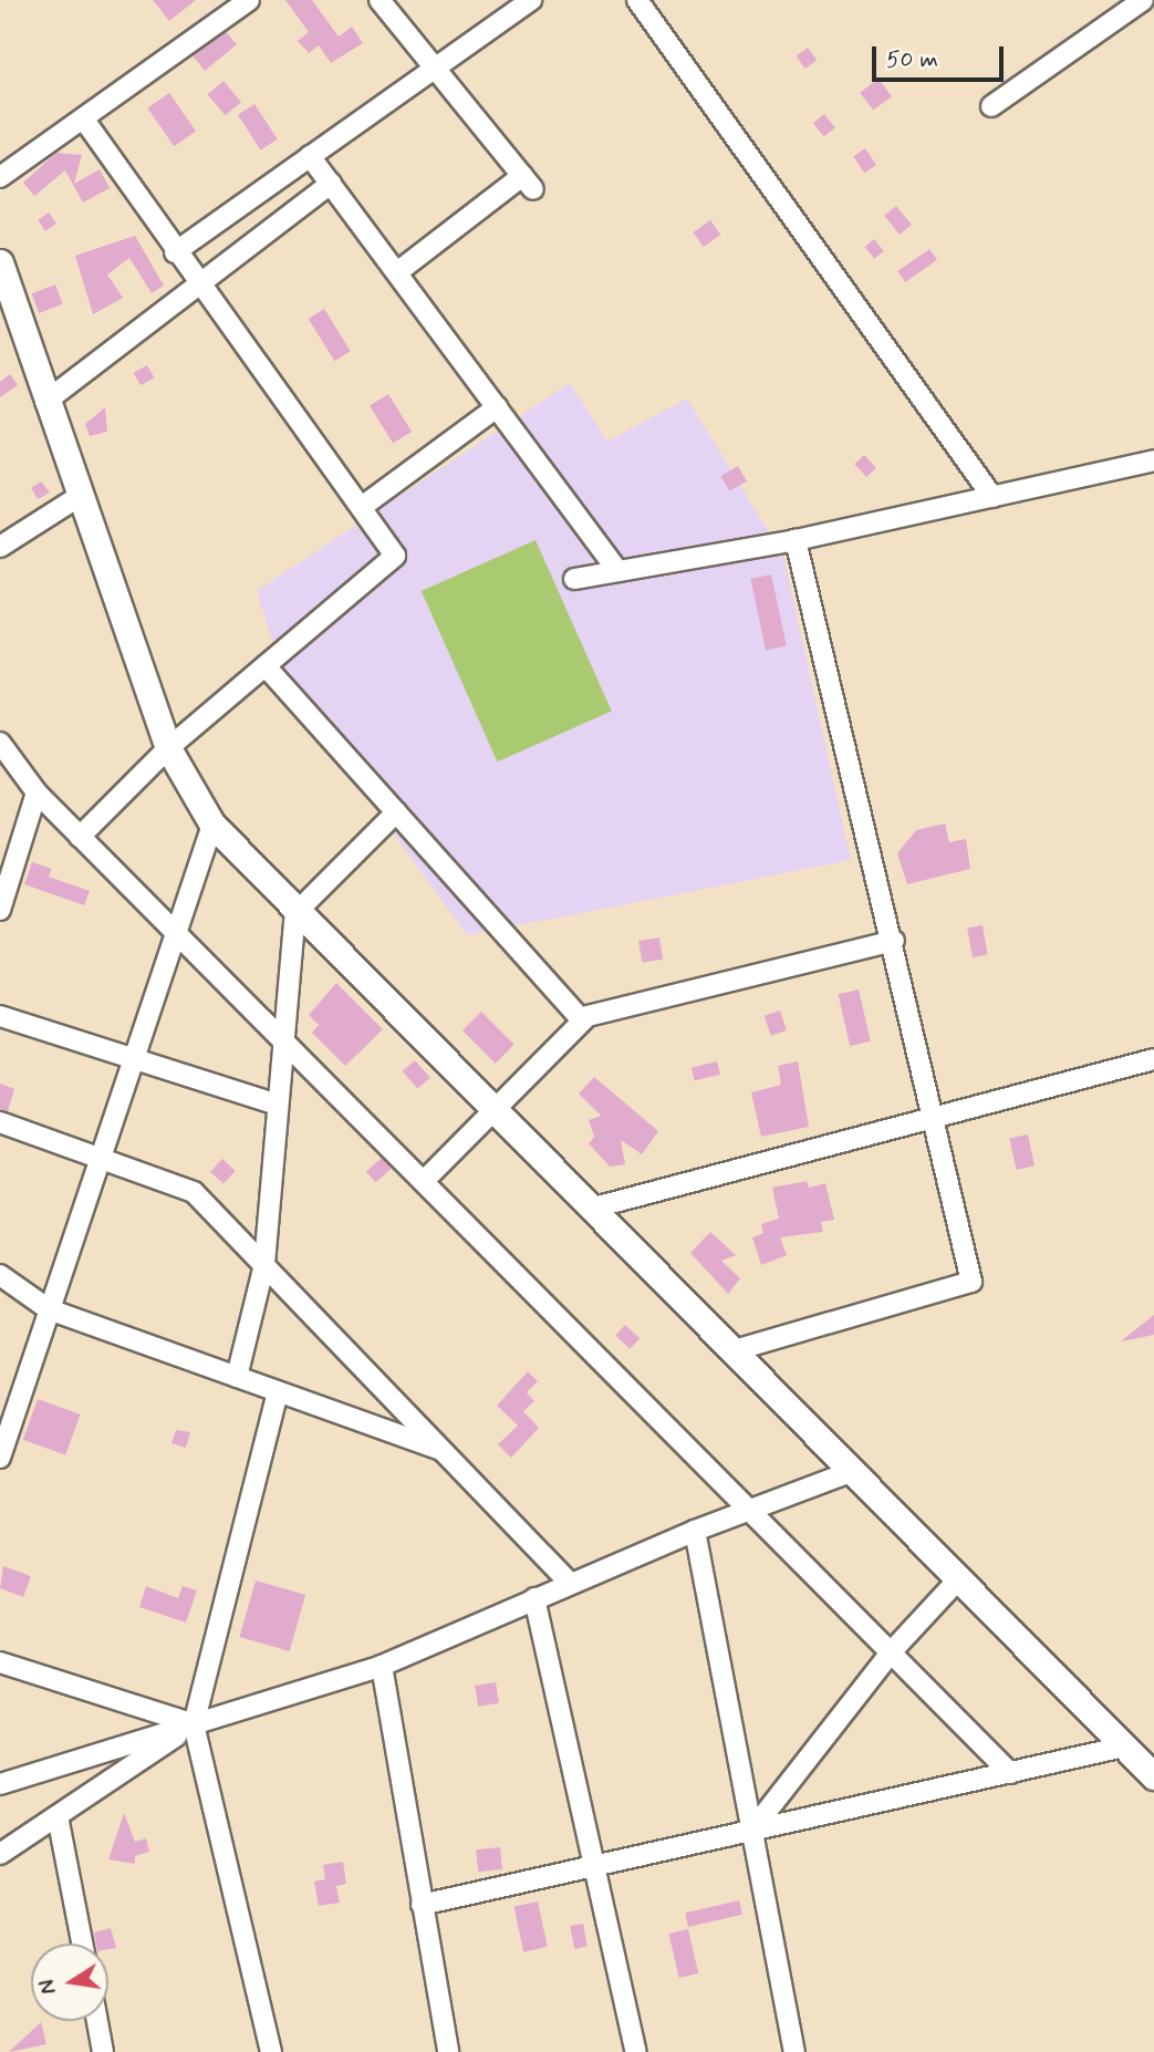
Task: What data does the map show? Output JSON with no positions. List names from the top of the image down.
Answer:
{
  "scale_bar": "50 m",
  "north": "left"
}
